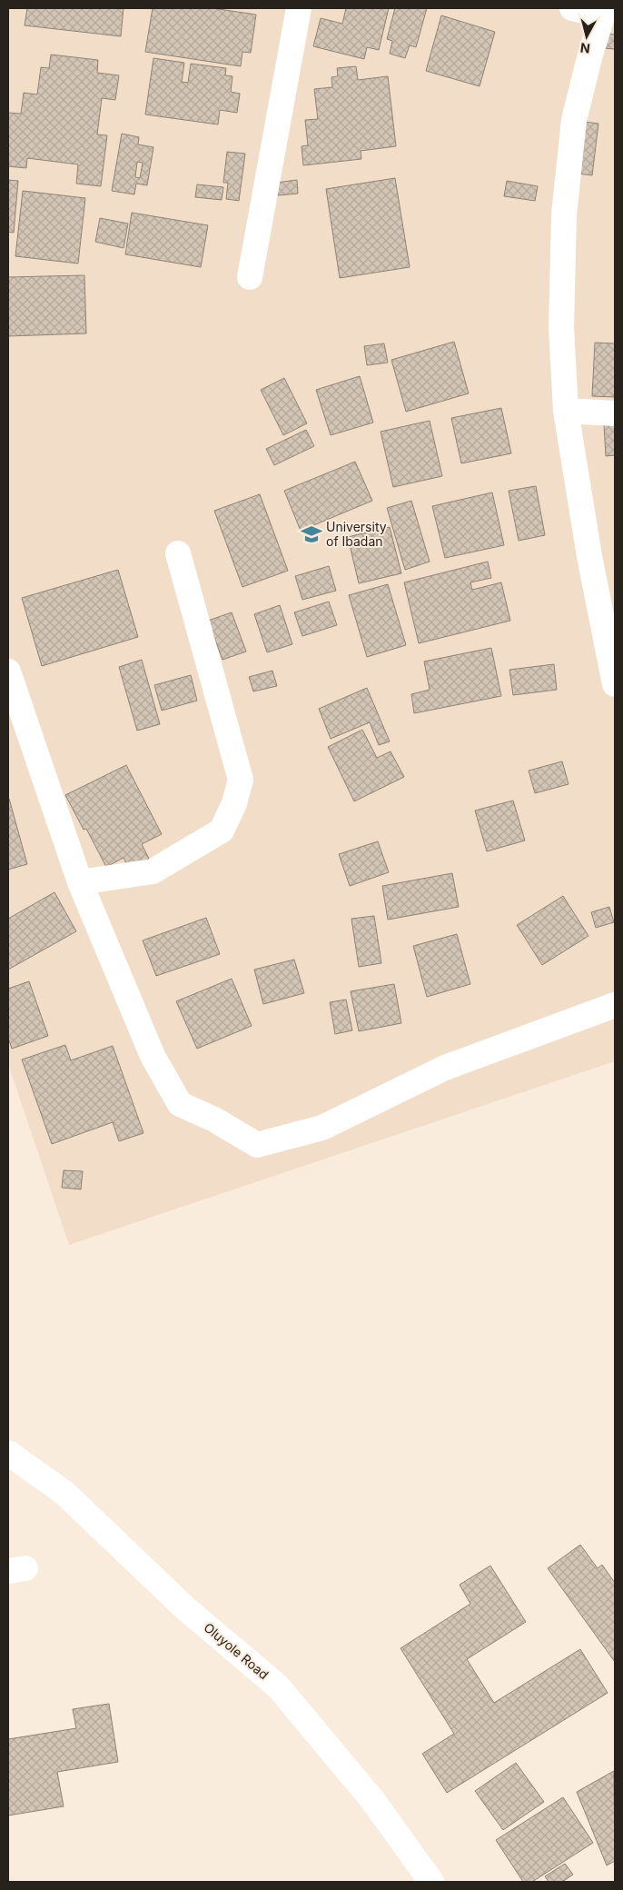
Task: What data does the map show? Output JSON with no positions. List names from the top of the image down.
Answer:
{
  "streets": {
    "street": ["Oluyole Road"]
  },
  "places": {
    "school or university": ["University of Ibadan"]
  },
  "north": "bottom"
}
